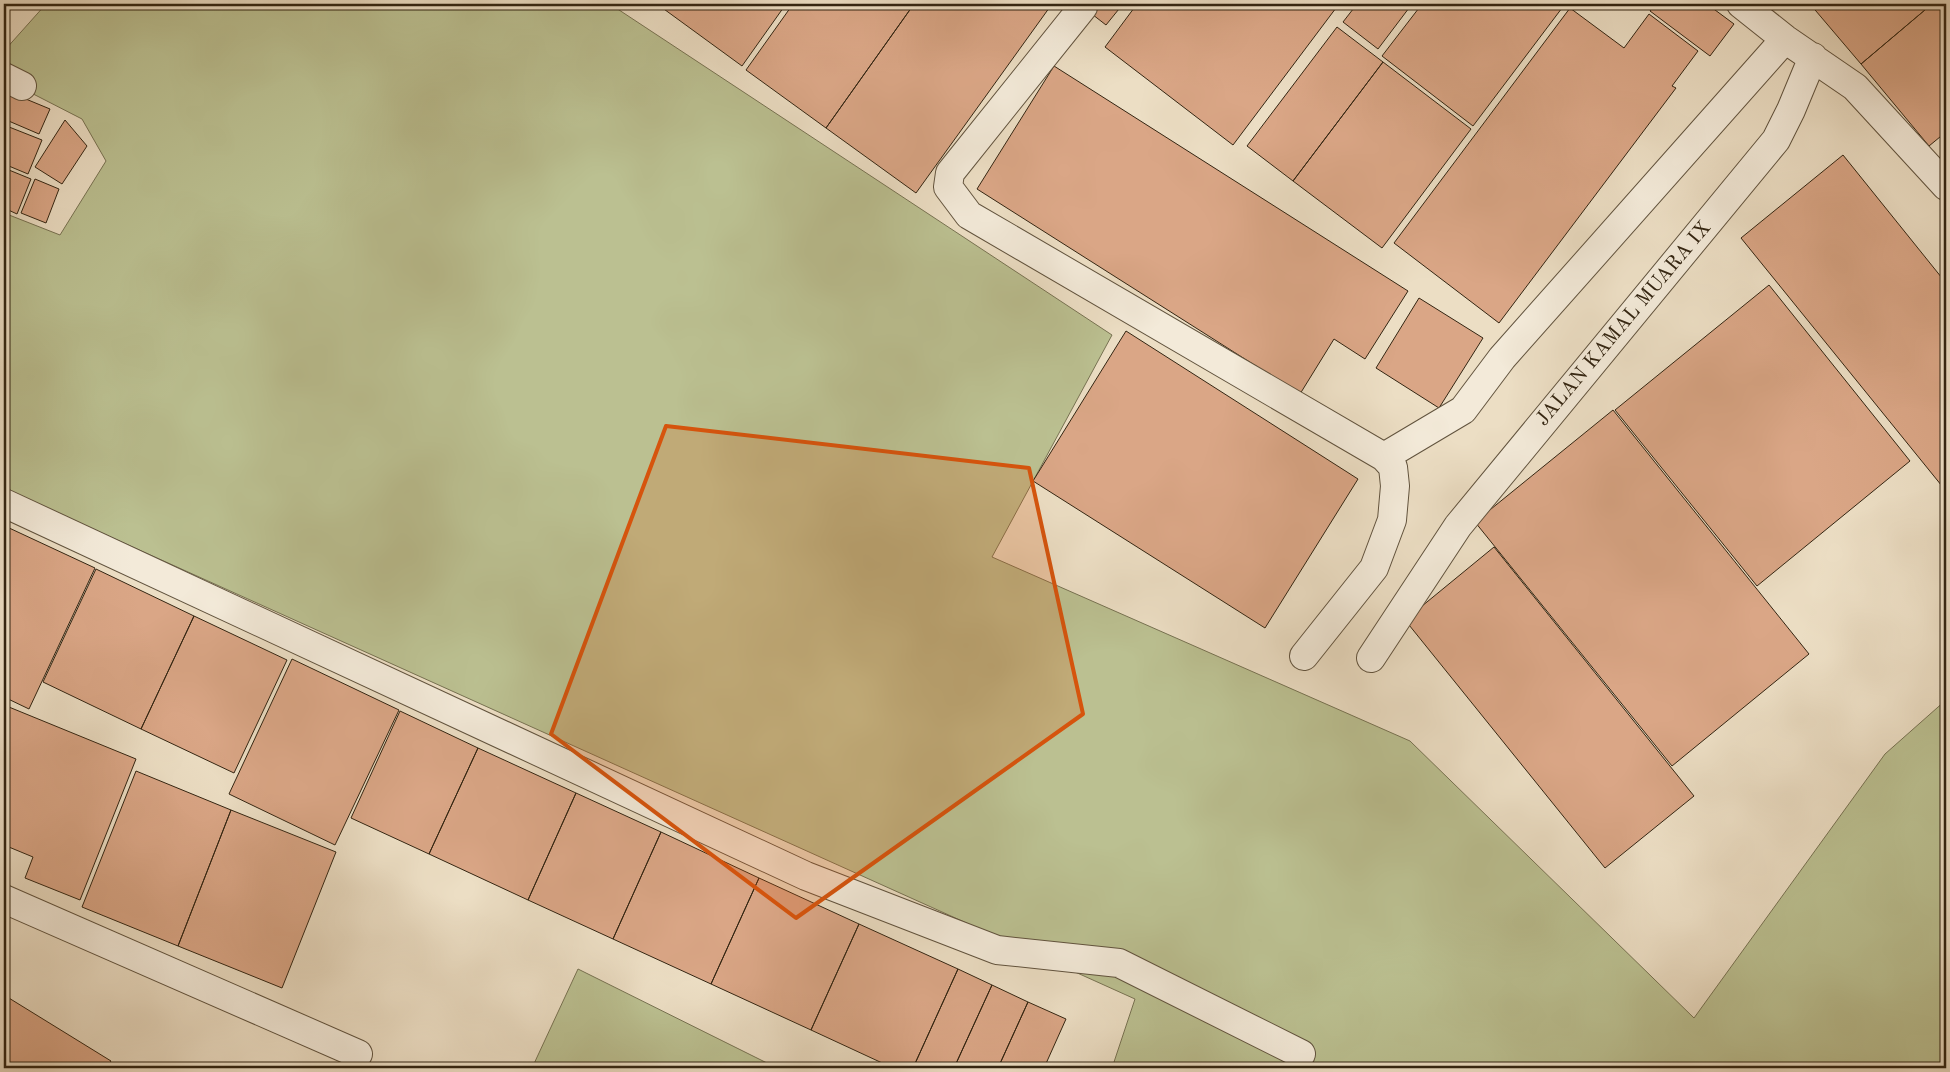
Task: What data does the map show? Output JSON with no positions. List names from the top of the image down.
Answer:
{
  "streets": {
    "lane": ["JALAN KAMAL MUARA IX"]
  }
}
